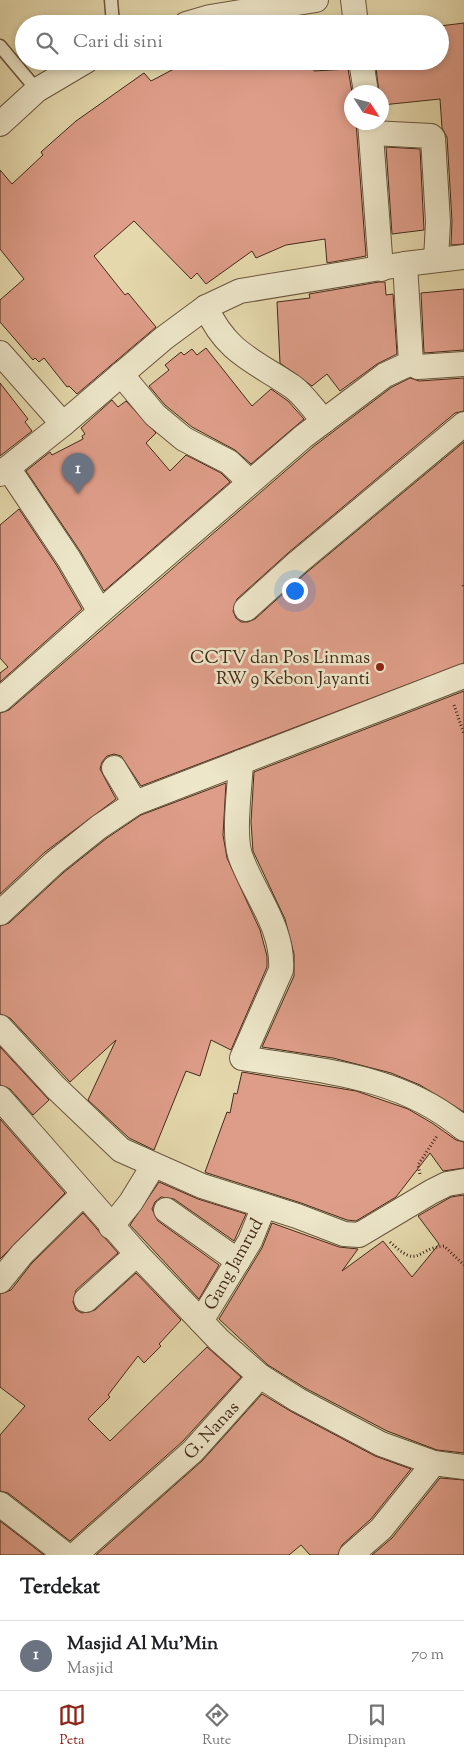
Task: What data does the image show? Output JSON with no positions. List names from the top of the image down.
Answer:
{
  "streets": {
    "street": ["Gang Jamrud", "G. Nanas"]
  },
  "places": ["CCTV dan Pos Linmas RW 9 Kebon Jayanti"],
  "north": "bottom right",
  "page": {
    "search": "Cari di sini",
    "pins": "1",
    "heading": "Terdekat",
    "list": [
      {
        "mark": "1",
        "name": "Masjid Al Mu'Min",
        "note": "Masjid",
        "value": "70 m"
      }
    ],
    "nav": ["Peta", "Rute", "Disimpan"]
  }
}
